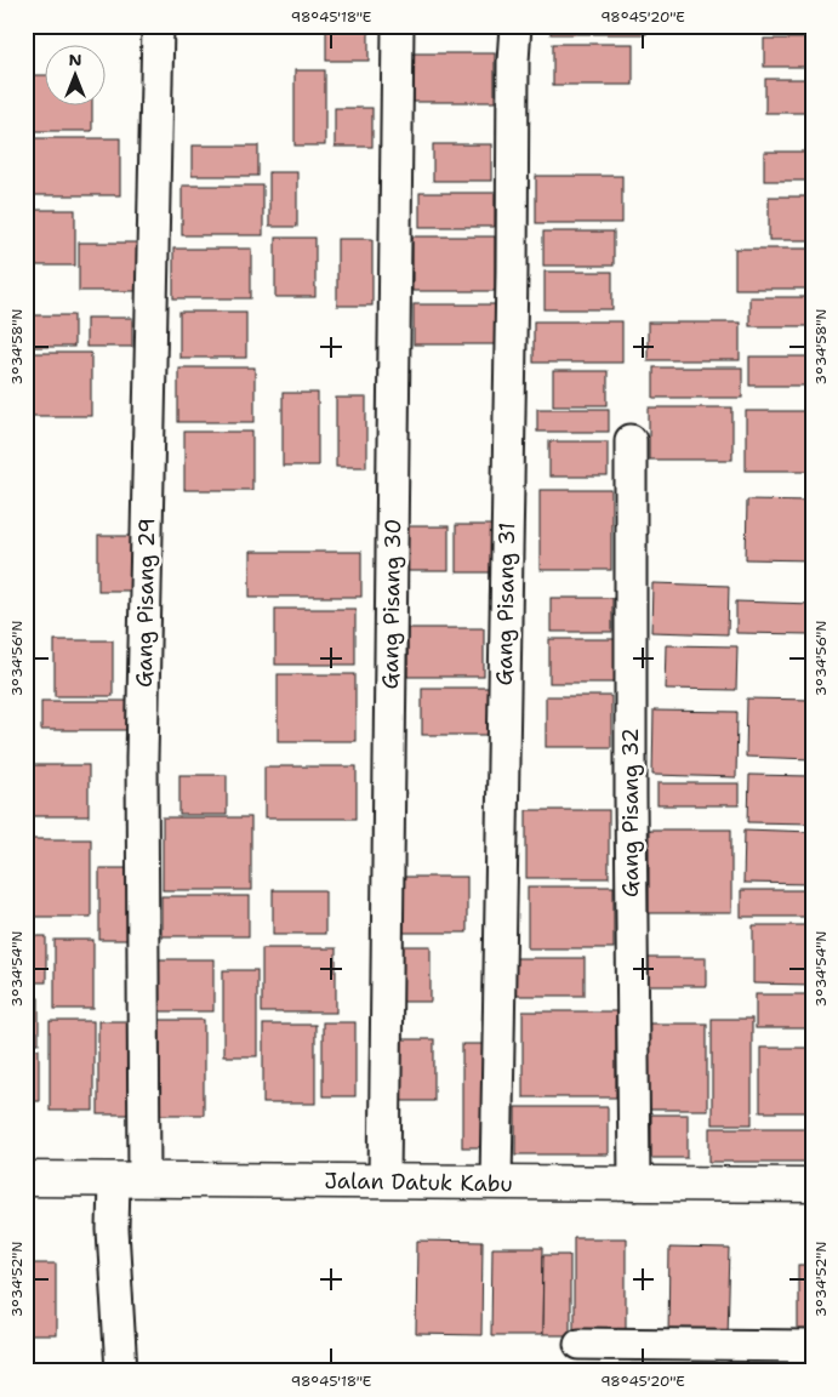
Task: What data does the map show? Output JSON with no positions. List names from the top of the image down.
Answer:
{
  "streets": {
    "street": [
      "Gang Pisang 29",
      "Gang Pisang 30",
      "Gang Pisang 31",
      "Gang Pisang 32",
      "Jalan Datuk Kabu"
    ]
  },
  "crossings": [
    ["Gang Pisang 29", "Jalan Datuk Kabu"],
    ["Gang Pisang 30", "Jalan Datuk Kabu"],
    ["Gang Pisang 31", "Jalan Datuk Kabu"],
    ["Gang Pisang 32", "Jalan Datuk Kabu"]
  ],
  "north": "top",
  "coordinates": [
    "98°45'18\"E",
    "98°45'20\"E",
    "3°34'58\"N",
    "3°34'56\"N",
    "3°34'54\"N",
    "3°34'52\"N"
  ]
}
